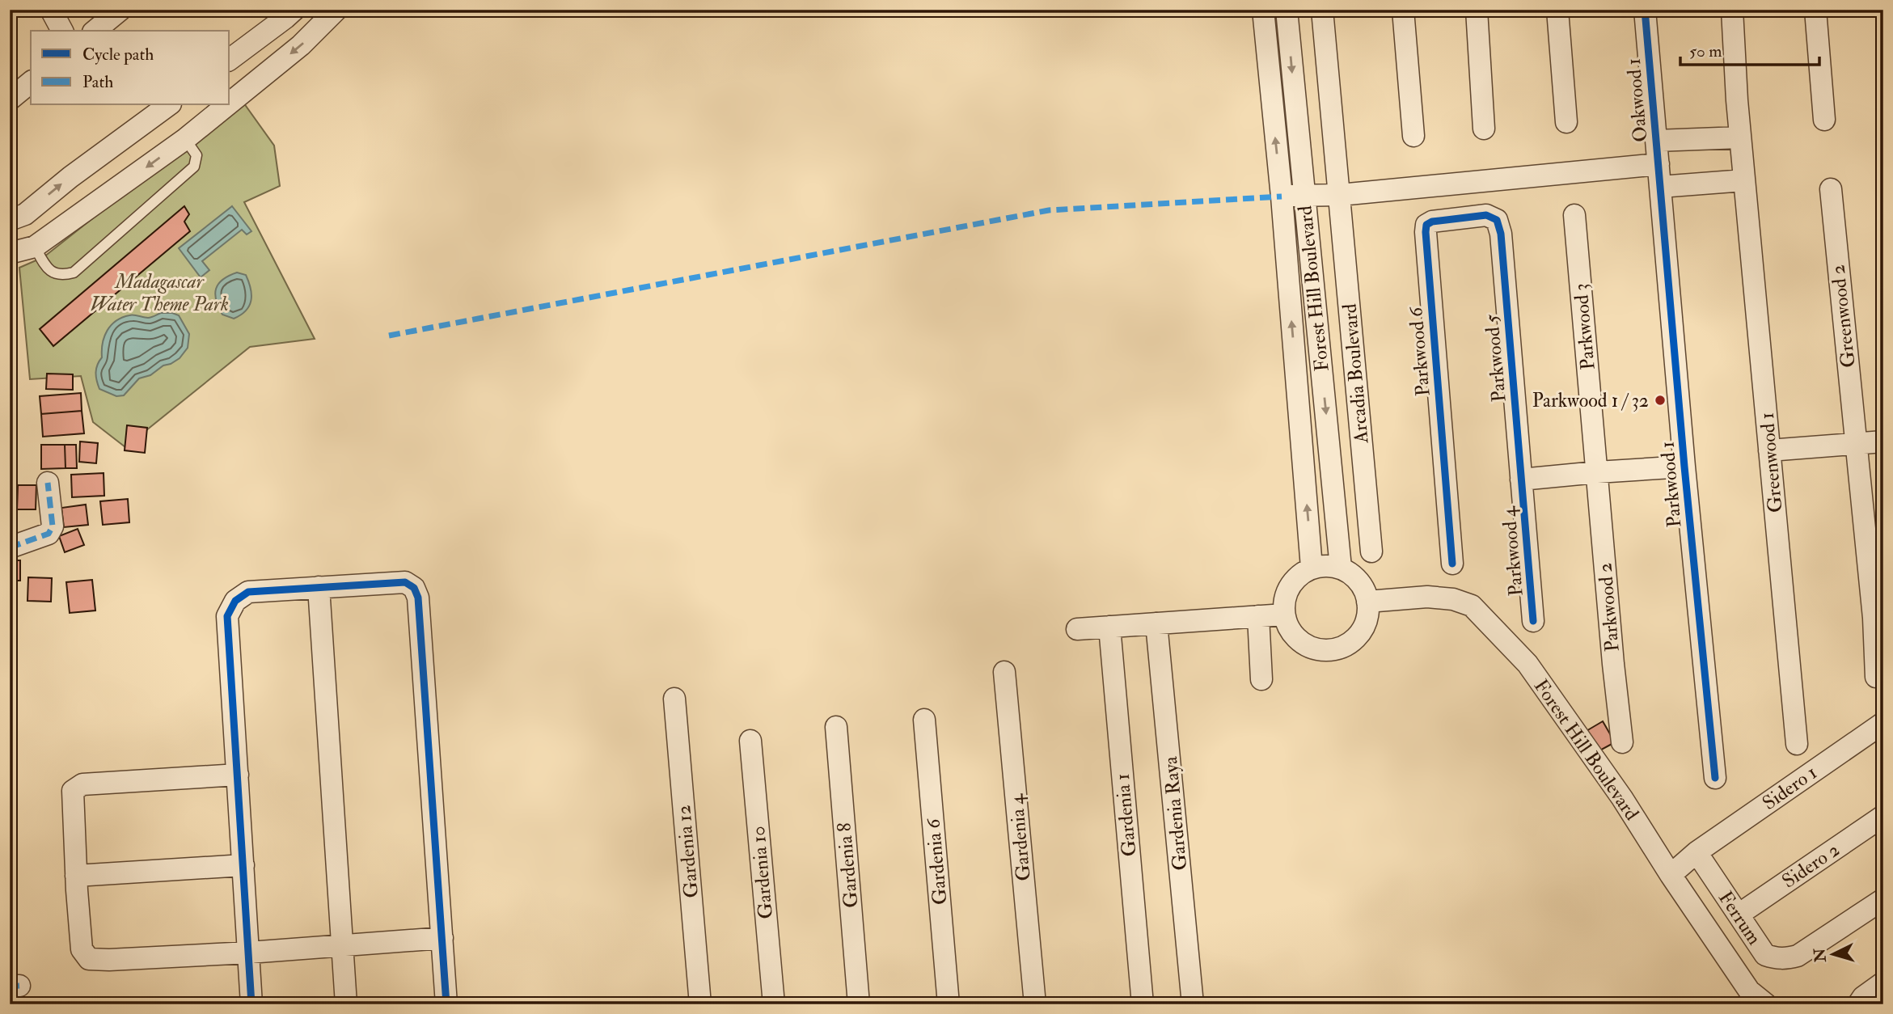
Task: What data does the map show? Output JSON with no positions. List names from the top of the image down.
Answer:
{
  "streets": {
    "street": [
      "Oakwood 1",
      "Forest Hill Boulevard",
      "Greenwood 2",
      "Parkwood 3",
      "Parkwood 6",
      "Parkwood 5",
      "Arcadia Boulevard",
      "Greenwood 1",
      "Parkwood 1",
      "Parkwood 4",
      "Parkwood 2",
      "Sidero 1",
      "Gardenia Raya",
      "Gardenia 1",
      "Gardenia 4",
      "Gardenia 12",
      "Gardenia 6",
      "Gardenia 8",
      "Sidero 2",
      "Gardenia 10",
      "Ferrum"
    ]
  },
  "crossings": [
    ["Oakwood 1", "Parkwood 1"],
    ["Forest Hill Boulevard", "Sidero 1"],
    ["Parkwood 3", "Parkwood 2"],
    ["Parkwood 6", "Parkwood 5"],
    ["Parkwood 5", "Parkwood 4"],
    ["Sidero 1", "Ferrum"],
    ["Sidero 2", "Ferrum"]
  ],
  "parks": ["Madagascar Water Theme Park"],
  "places": ["Parkwood 1 / 32"],
  "legend": ["Cycle path", "Path"],
  "scale_bar": "50 m",
  "north": "left"
}
